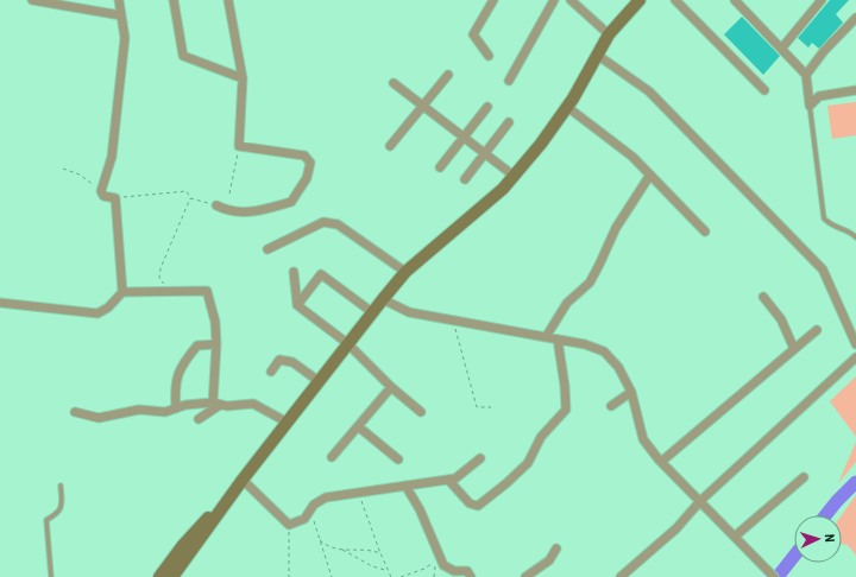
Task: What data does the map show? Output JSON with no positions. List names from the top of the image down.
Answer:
{
  "north": "right"
}
